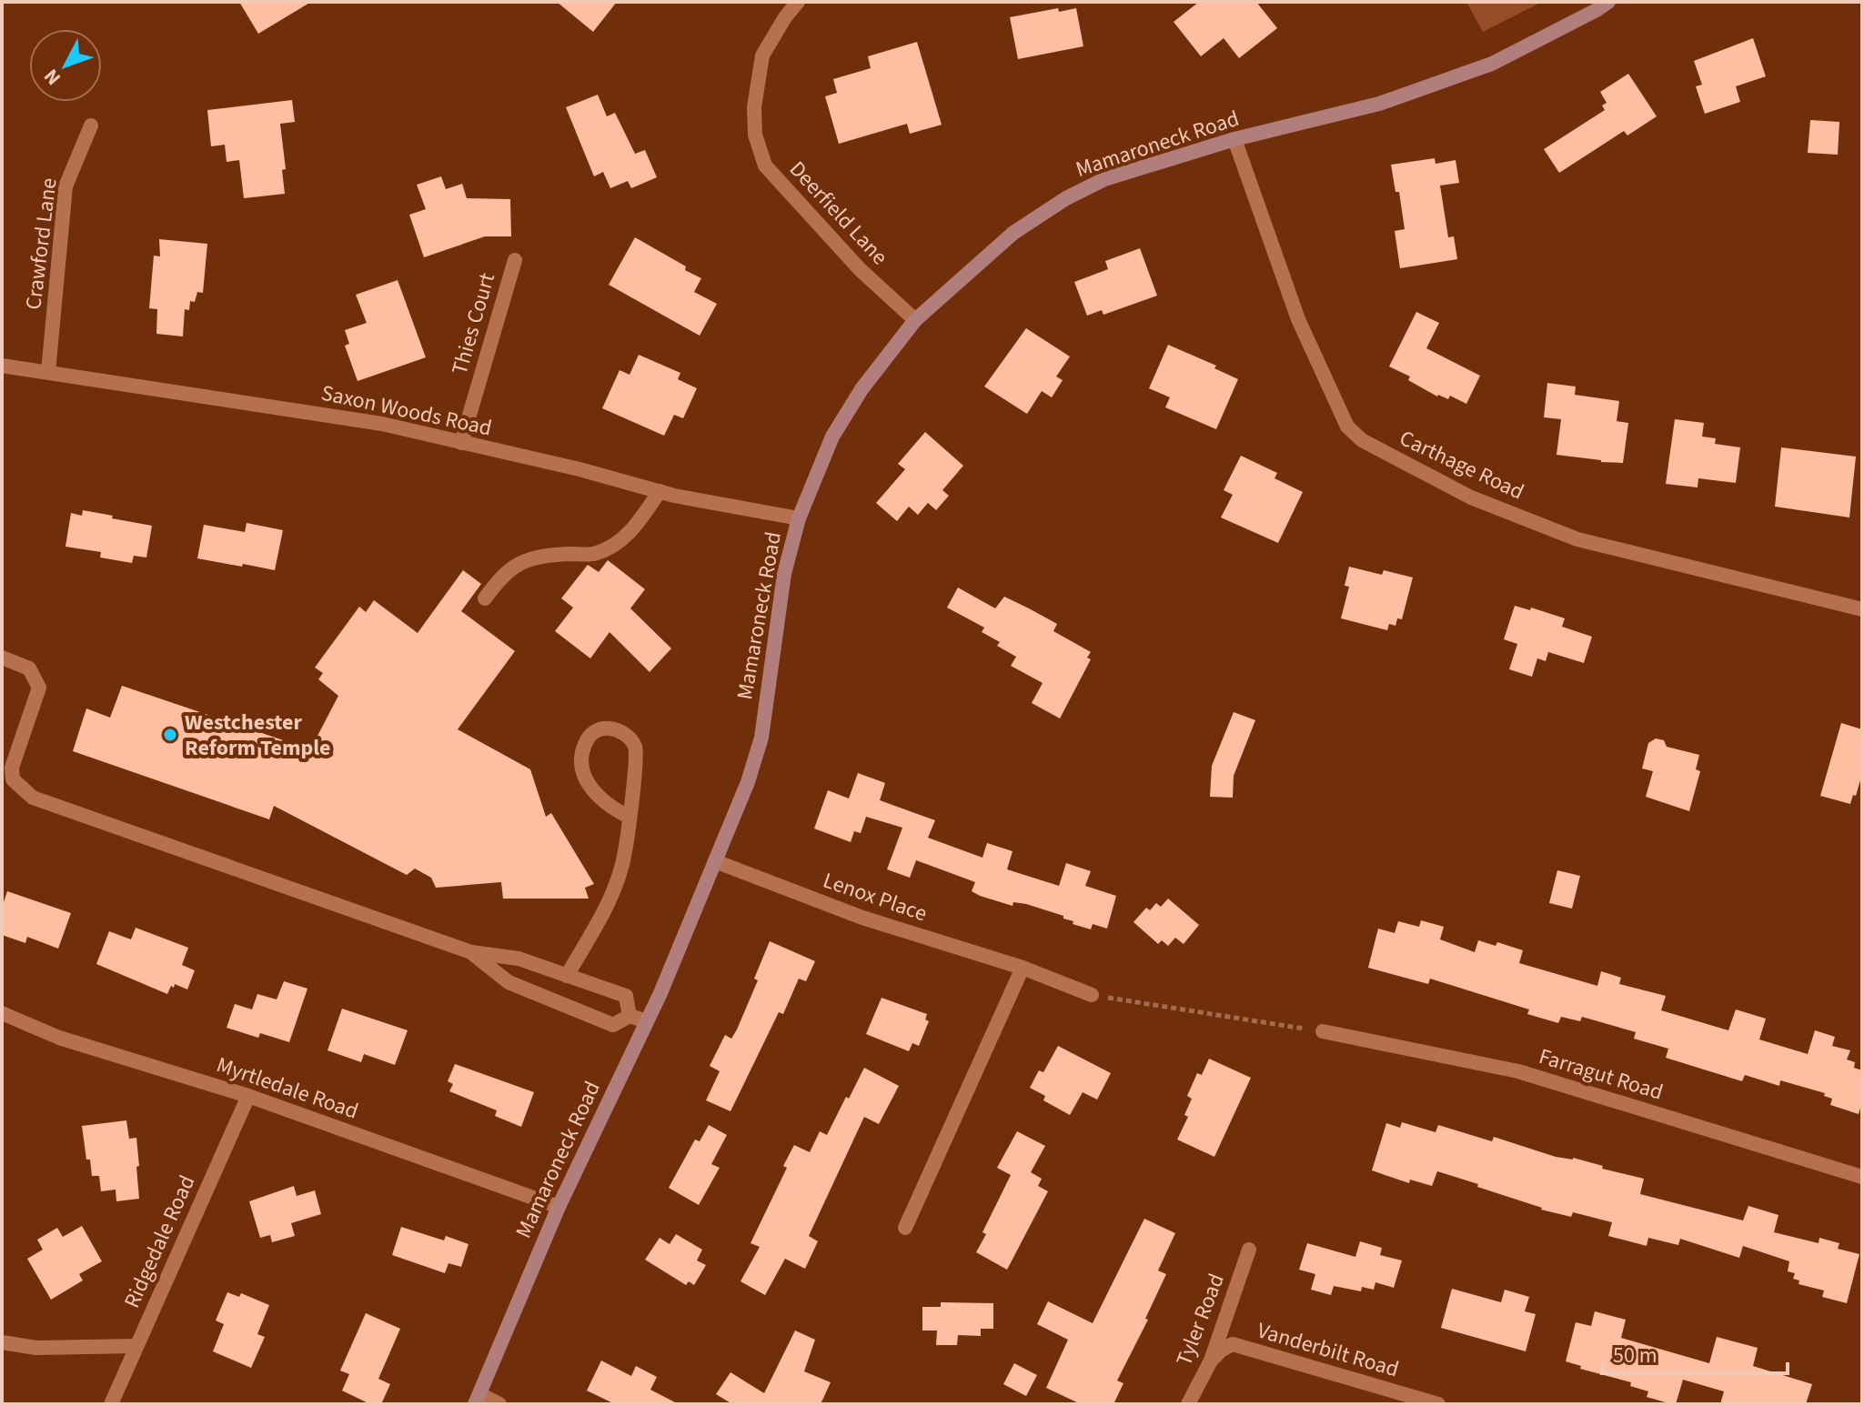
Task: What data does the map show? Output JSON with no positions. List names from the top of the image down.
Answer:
{
  "streets": {
    "street": [
      "Mamaroneck Road",
      "Deerfield Lane",
      "Crawford Lane",
      "Thies Court",
      "Saxon Woods Road",
      "Carthage Road",
      "Lenox Place",
      "Farragut Road",
      "Myrtledale Road",
      "Ridgedale Road",
      "Tyler Road",
      "Vanderbilt Road"
    ]
  },
  "crossings": [
    ["Mamaroneck Road", "Deerfield Lane"],
    ["Mamaroneck Road", "Saxon Woods Road"],
    ["Mamaroneck Road", "Carthage Road"],
    ["Mamaroneck Road", "Lenox Place"],
    ["Mamaroneck Road", "Myrtledale Road"],
    ["Crawford Lane", "Saxon Woods Road"],
    ["Thies Court", "Saxon Woods Road"],
    ["Myrtledale Road", "Ridgedale Road"],
    ["Tyler Road", "Vanderbilt Road"]
  ],
  "places": ["Westchester Reform Temple"],
  "scale_bar": "50 m",
  "north": "bottom left"
}
